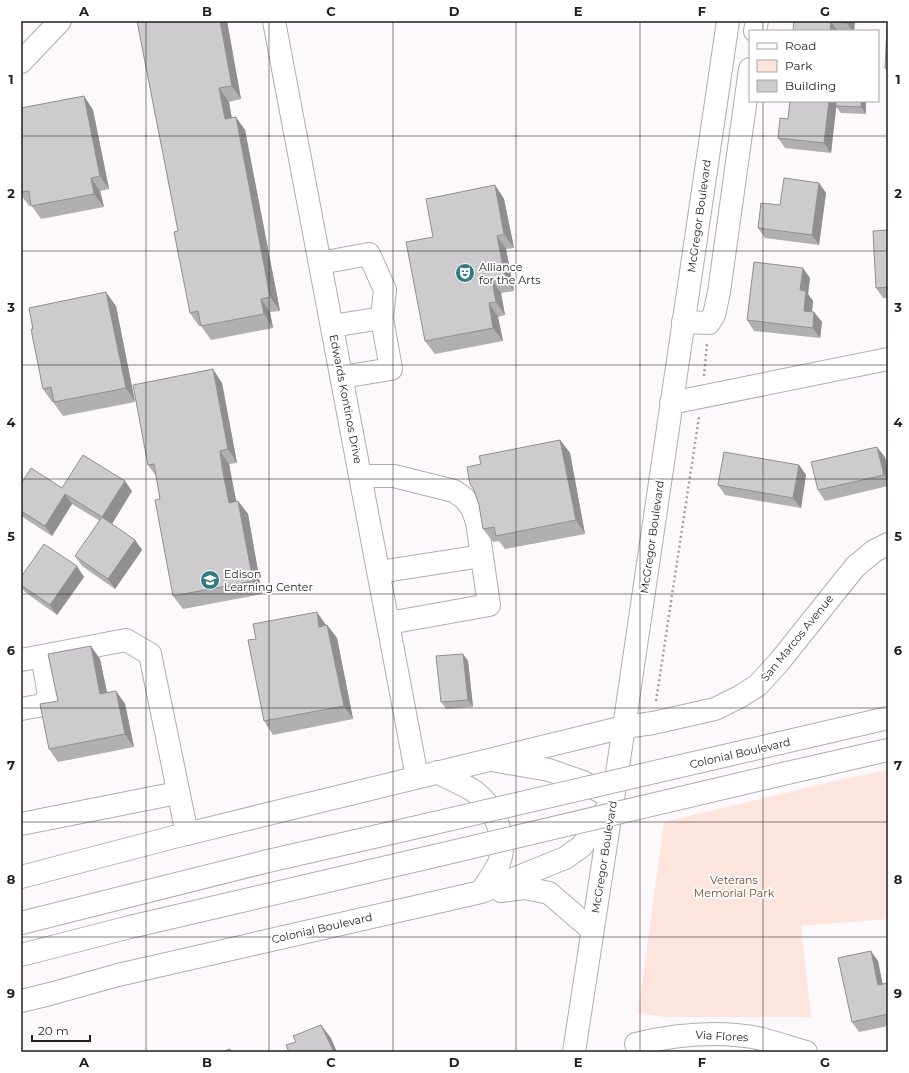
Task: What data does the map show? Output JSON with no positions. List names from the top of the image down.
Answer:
{
  "streets": {
    "main road": [
      "McGregor Boulevard",
      "Edwards Kontinos Drive",
      "San Marcos Avenue",
      "Colonial Boulevard",
      "Via Flores"
    ]
  },
  "crossings": [
    ["McGregor Boulevard", "San Marcos Avenue"],
    ["McGregor Boulevard", "Colonial Boulevard"],
    ["Edwards Kontinos Drive", "San Marcos Avenue"]
  ],
  "parks": ["Veterans Memorial Park"],
  "places": {
    "theatre": ["Alliance for the Arts"],
    "school or university": ["Edison Learning Center"]
  },
  "legend": ["Road", "Park", "Building"],
  "scale_bar": "20 m",
  "grid": {
    "columns": [
      "A",
      "B",
      "C",
      "D",
      "E",
      "F",
      "G"
    ],
    "rows": [
      "1",
      "2",
      "3",
      "4",
      "5",
      "6",
      "7",
      "8",
      "9"
    ]
  }
}
